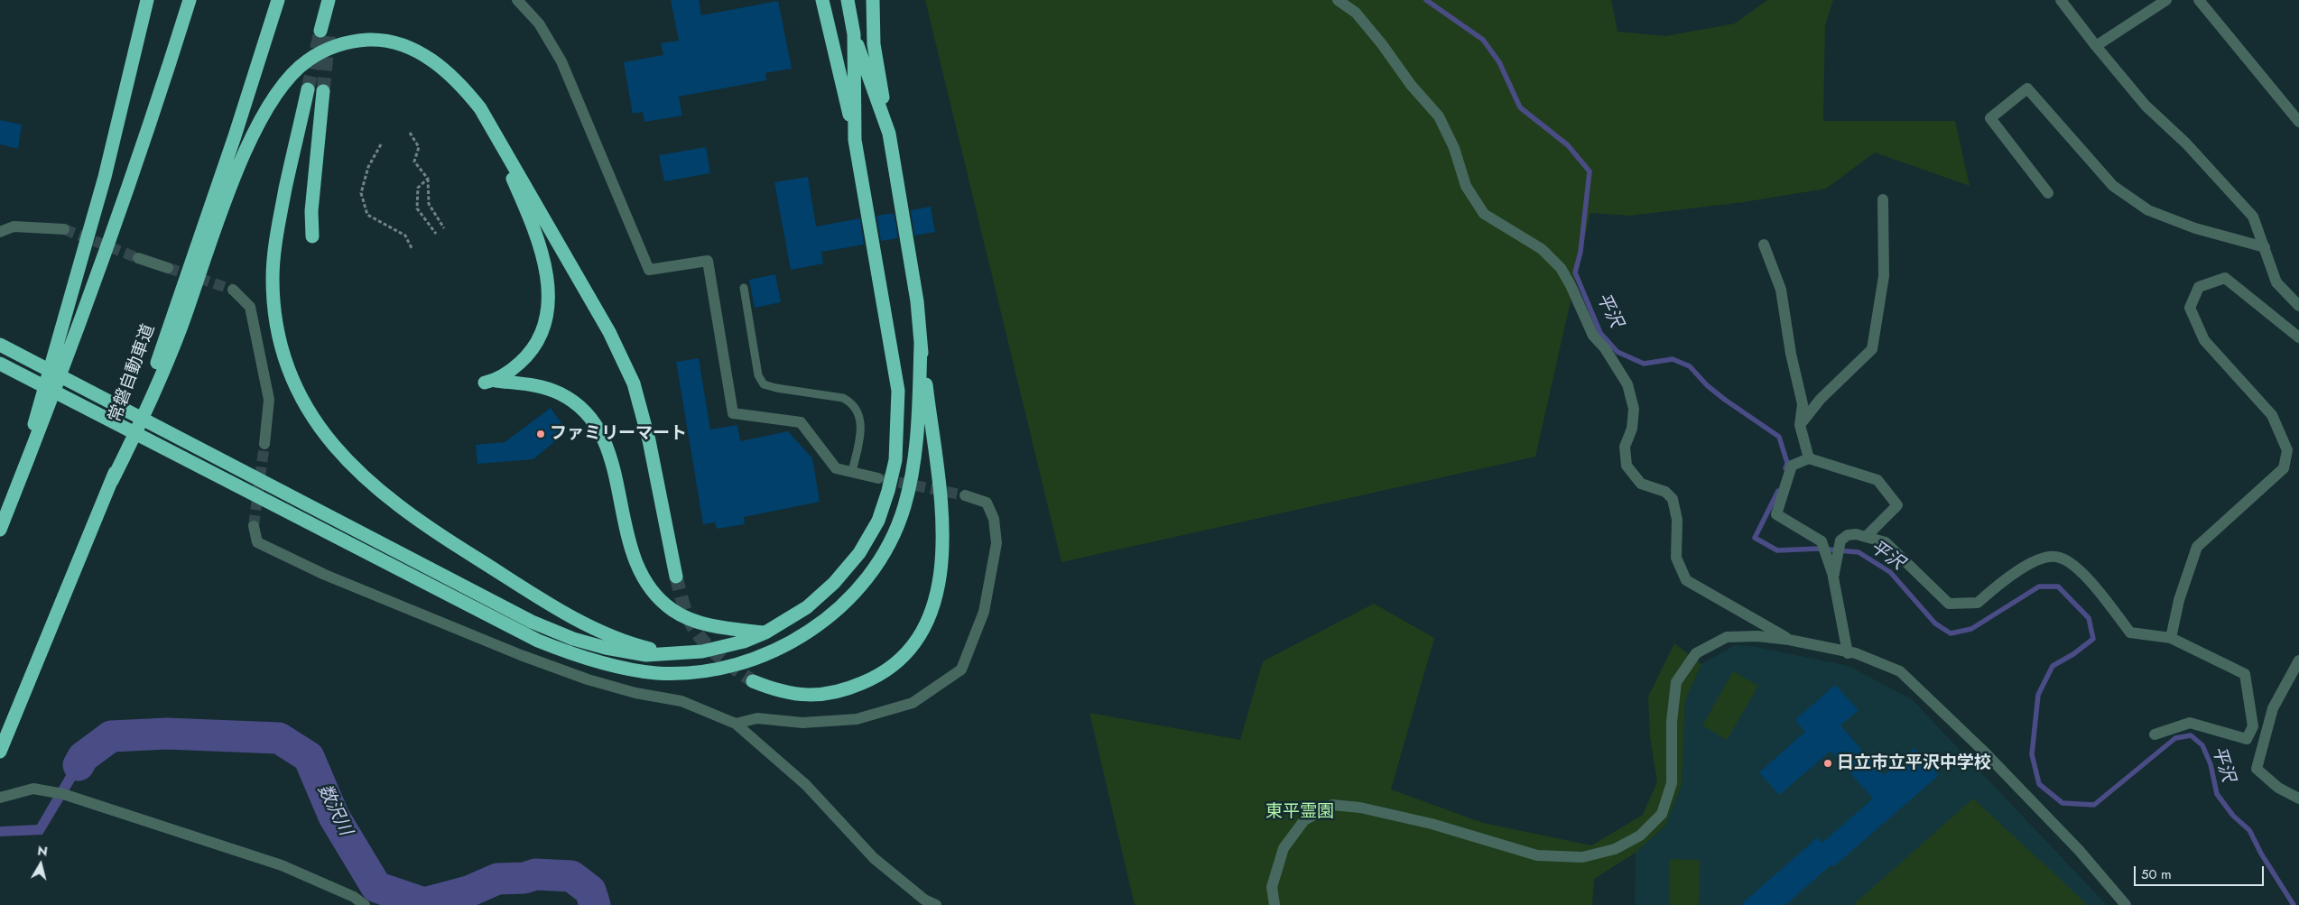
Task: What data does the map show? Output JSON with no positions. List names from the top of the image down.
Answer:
{
  "streets": {
    "highway": ["常磐自動車道"]
  },
  "water": ["平沢", "数沢川"],
  "parks": ["東平霊園"],
  "places": ["ファミリーマート", "日立市立平沢中学校"],
  "scale_bar": "50 m",
  "north": "top"
}
